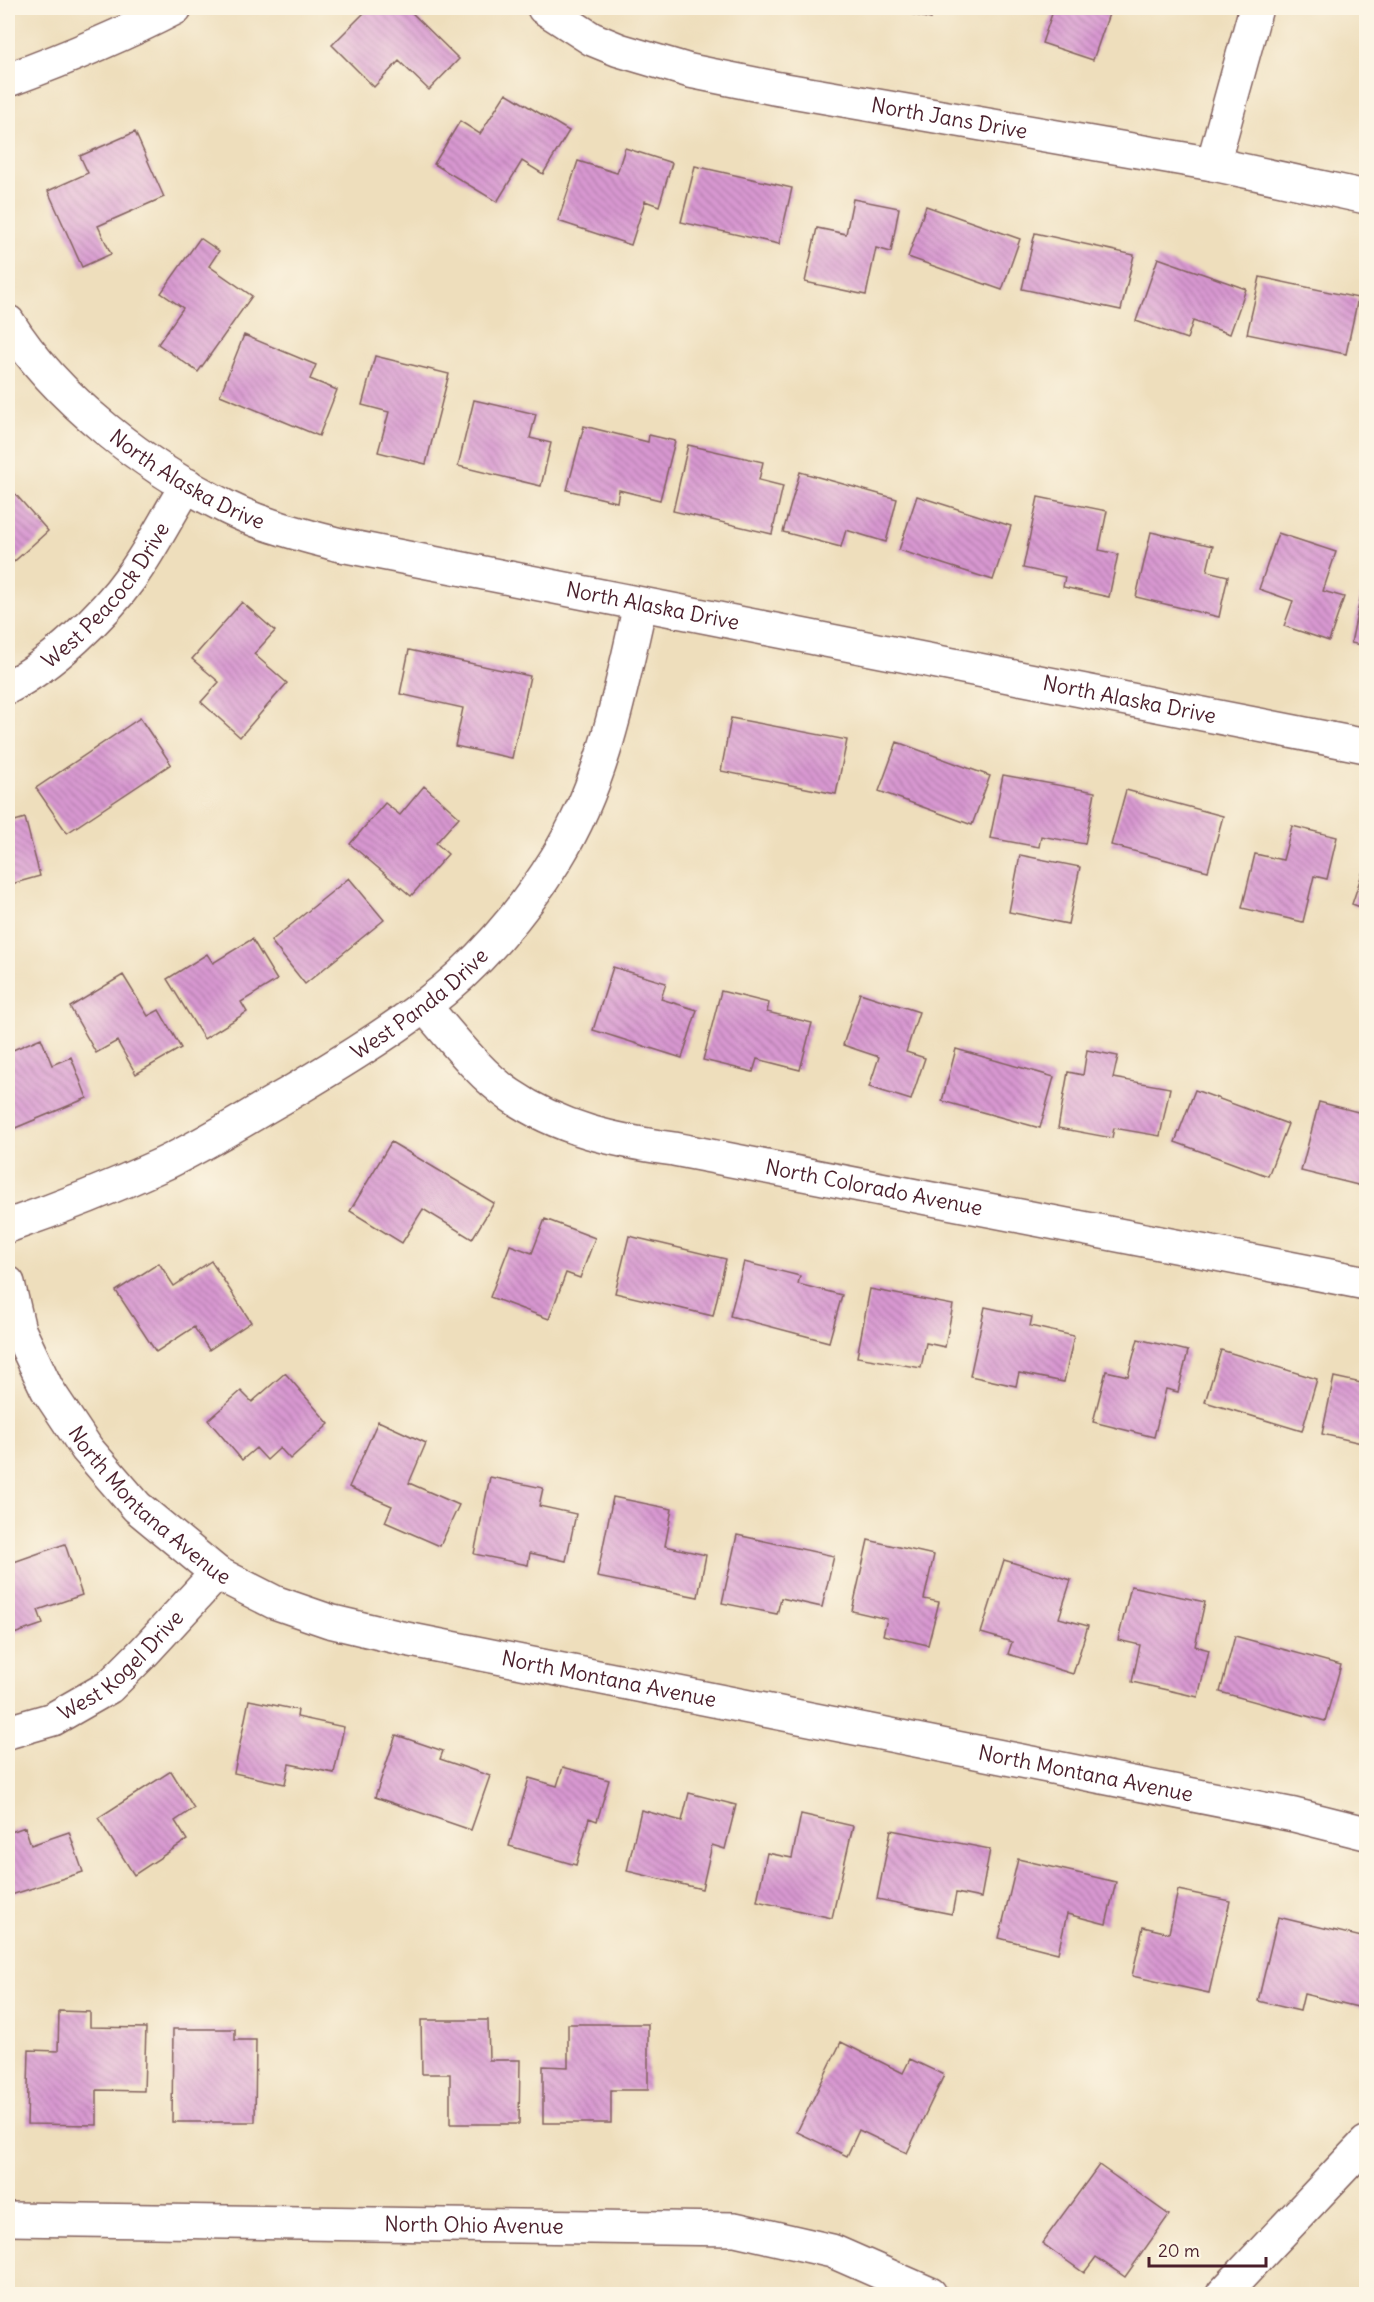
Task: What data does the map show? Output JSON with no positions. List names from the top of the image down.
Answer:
{
  "streets": {
    "street": [
      "North Jans Drive",
      "North Alaska Drive",
      "West Peacock Drive",
      "West Panda Drive",
      "North Colorado Avenue",
      "North Montana Avenue",
      "West Kogel Drive",
      "North Ohio Avenue"
    ]
  },
  "crossings": [
    ["North Alaska Drive", "West Peacock Drive"],
    ["North Alaska Drive", "West Panda Drive"],
    ["West Panda Drive", "North Colorado Avenue"],
    ["North Montana Avenue", "West Kogel Drive"]
  ],
  "scale_bar": "20 m"
}
